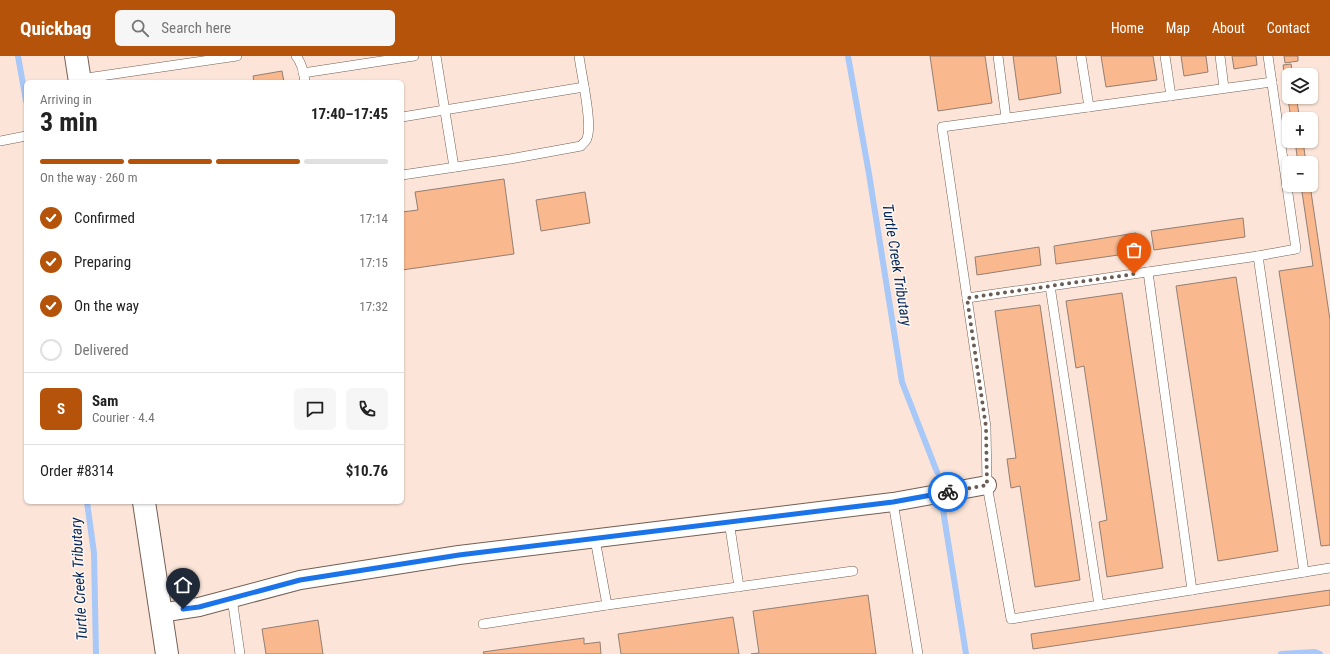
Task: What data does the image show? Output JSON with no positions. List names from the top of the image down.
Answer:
{
  "water": ["Turtle Creek Tributary"],
  "page": {
    "header": "Quickbag",
    "search": "Search here",
    "nav": [
      "Home",
      "Map",
      "About",
      "Contact"
    ],
    "map_buttons": ["+", "−"],
    "heading": ["3 min", "Arriving in", "17:40–17:45"],
    "panel": [
      "Sam",
      "Courier · 4.4",
      "Order #8314",
      "$10.76"
    ],
    "bar": "On the way · 260 m",
    "list": [
      ["Confirmed", "17:14"],
      ["Preparing", "17:15"],
      ["On the way", "17:32"],
      "Delivered"
    ],
    "round": "S"
  }
}
